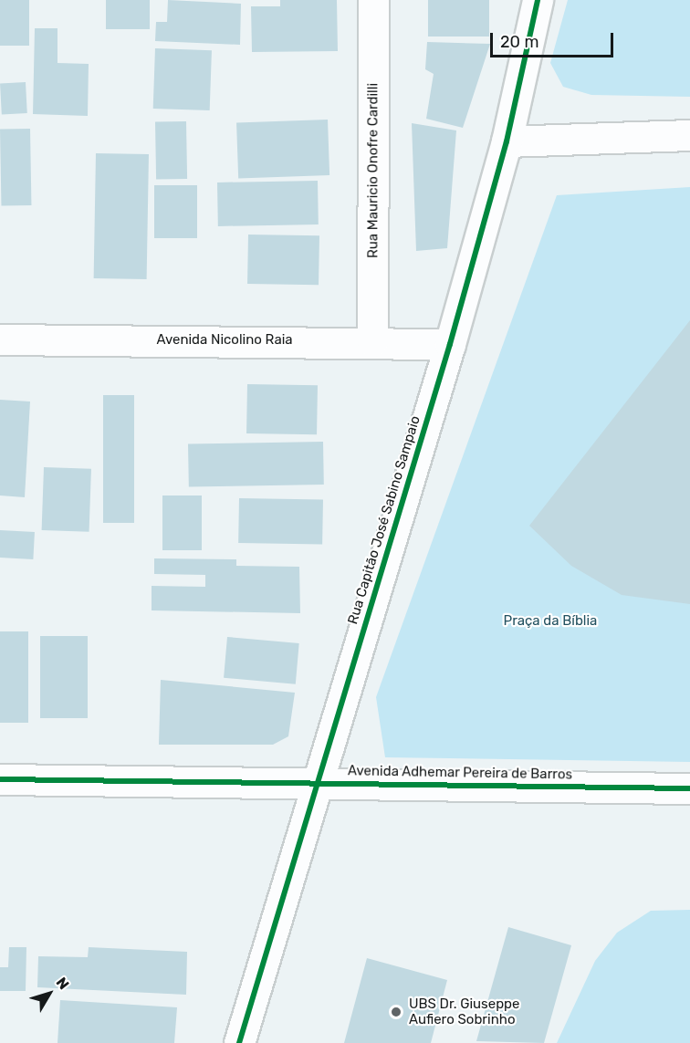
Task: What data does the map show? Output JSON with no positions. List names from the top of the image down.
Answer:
{
  "streets": {
    "street": [
      "Rua Mauricio Onofre Cardilli",
      "Avenida Nicolino Raia",
      "Rua Capitão José Sabino Sampaio",
      "Avenida Adhemar Pereira de Barros"
    ]
  },
  "crossings": [
    ["Rua Mauricio Onofre Cardilli", "Avenida Nicolino Raia"],
    ["Avenida Nicolino Raia", "Rua Capitão José Sabino Sampaio"],
    ["Rua Capitão José Sabino Sampaio", "Avenida Adhemar Pereira de Barros"]
  ],
  "parks": ["Praça da Bíblia"],
  "places": ["UBS Dr. Giuseppe Aufiero Sobrinho"],
  "scale_bar": "20 m",
  "north": "top right"
}
